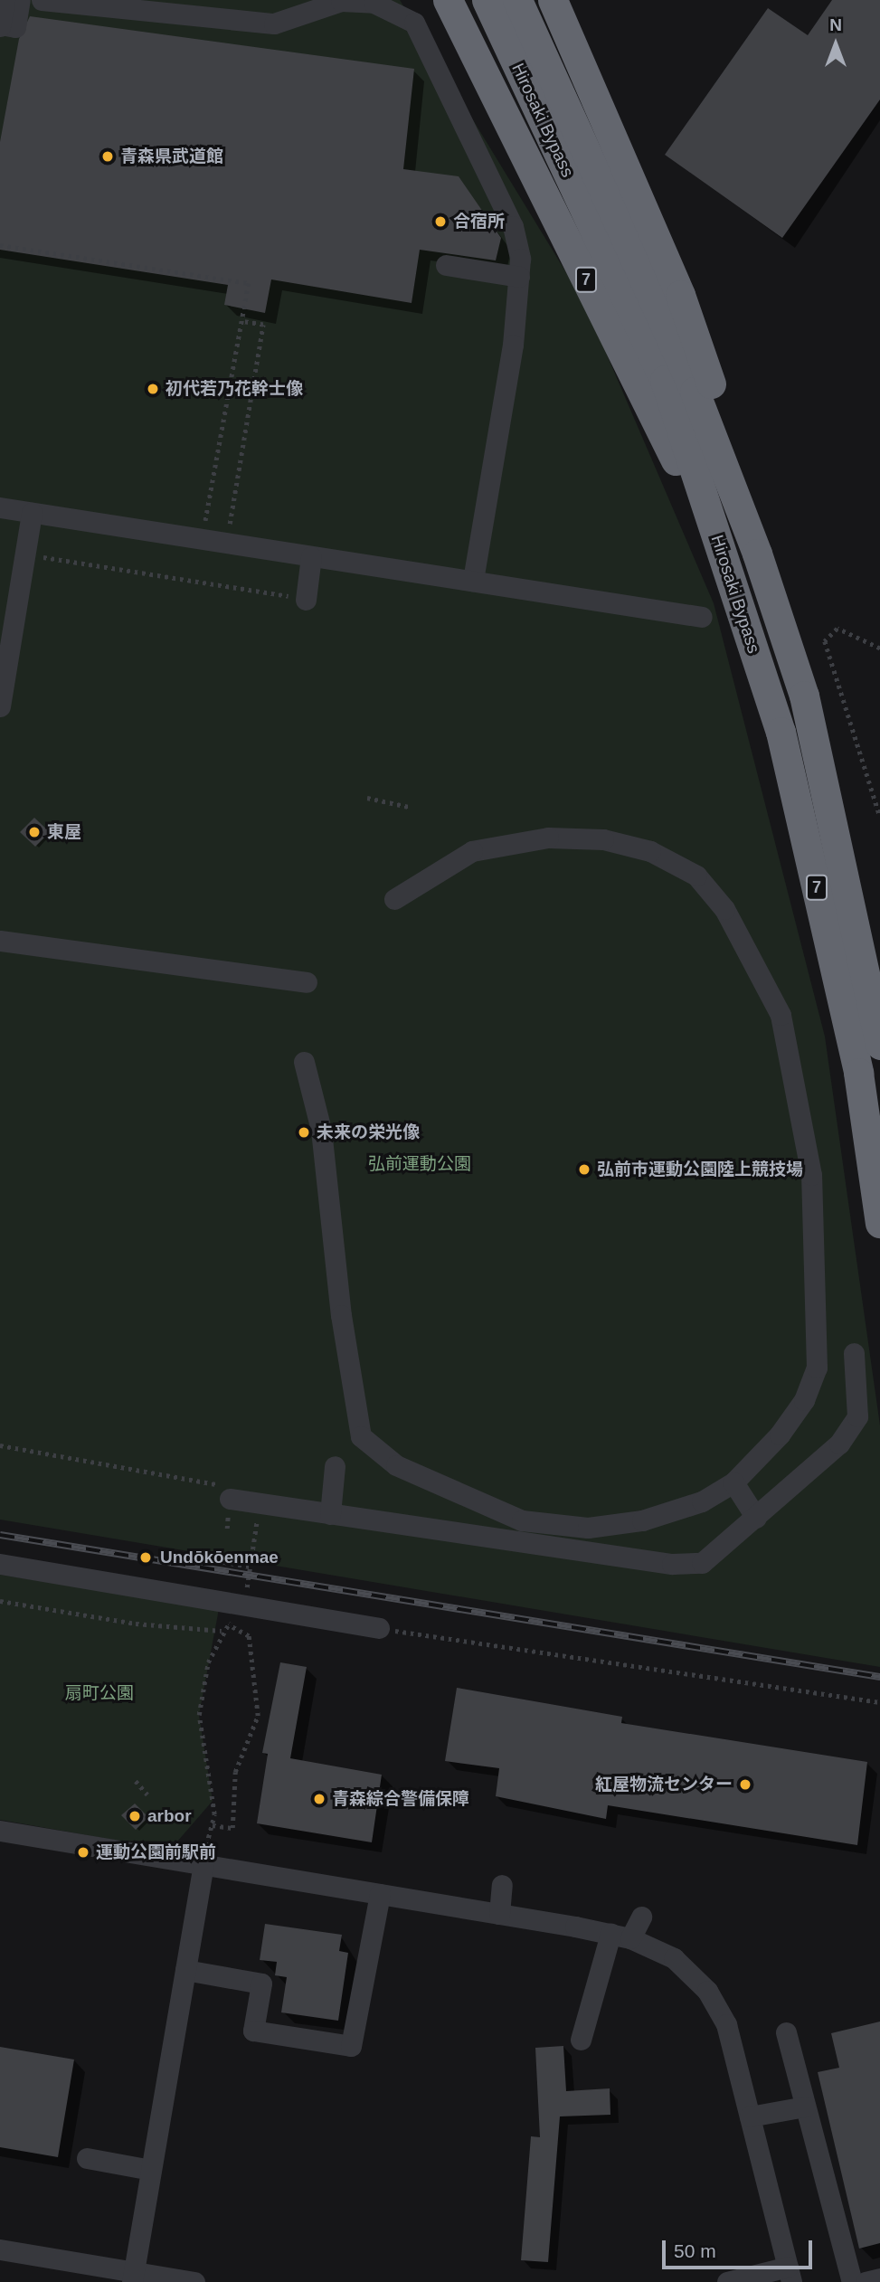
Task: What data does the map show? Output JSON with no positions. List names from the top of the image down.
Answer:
{
  "streets": {
    "highway": ["Hirosaki Bypass", "7"]
  },
  "crossings": [
    ["Hirosaki Bypass", "7"]
  ],
  "parks": ["弘前運動公園", "扇町公園"],
  "places": [
    "青森県武道館",
    "合宿所",
    "初代若乃花幹士像",
    "東屋",
    "未来の栄光像",
    "弘前市運動公園陸上競技場",
    "Undōkōenmae",
    "紅屋物流センター",
    "青森綜合警備保障",
    "arbor",
    "運動公園前駅前"
  ],
  "scale_bar": "50 m",
  "north": "top"
}
